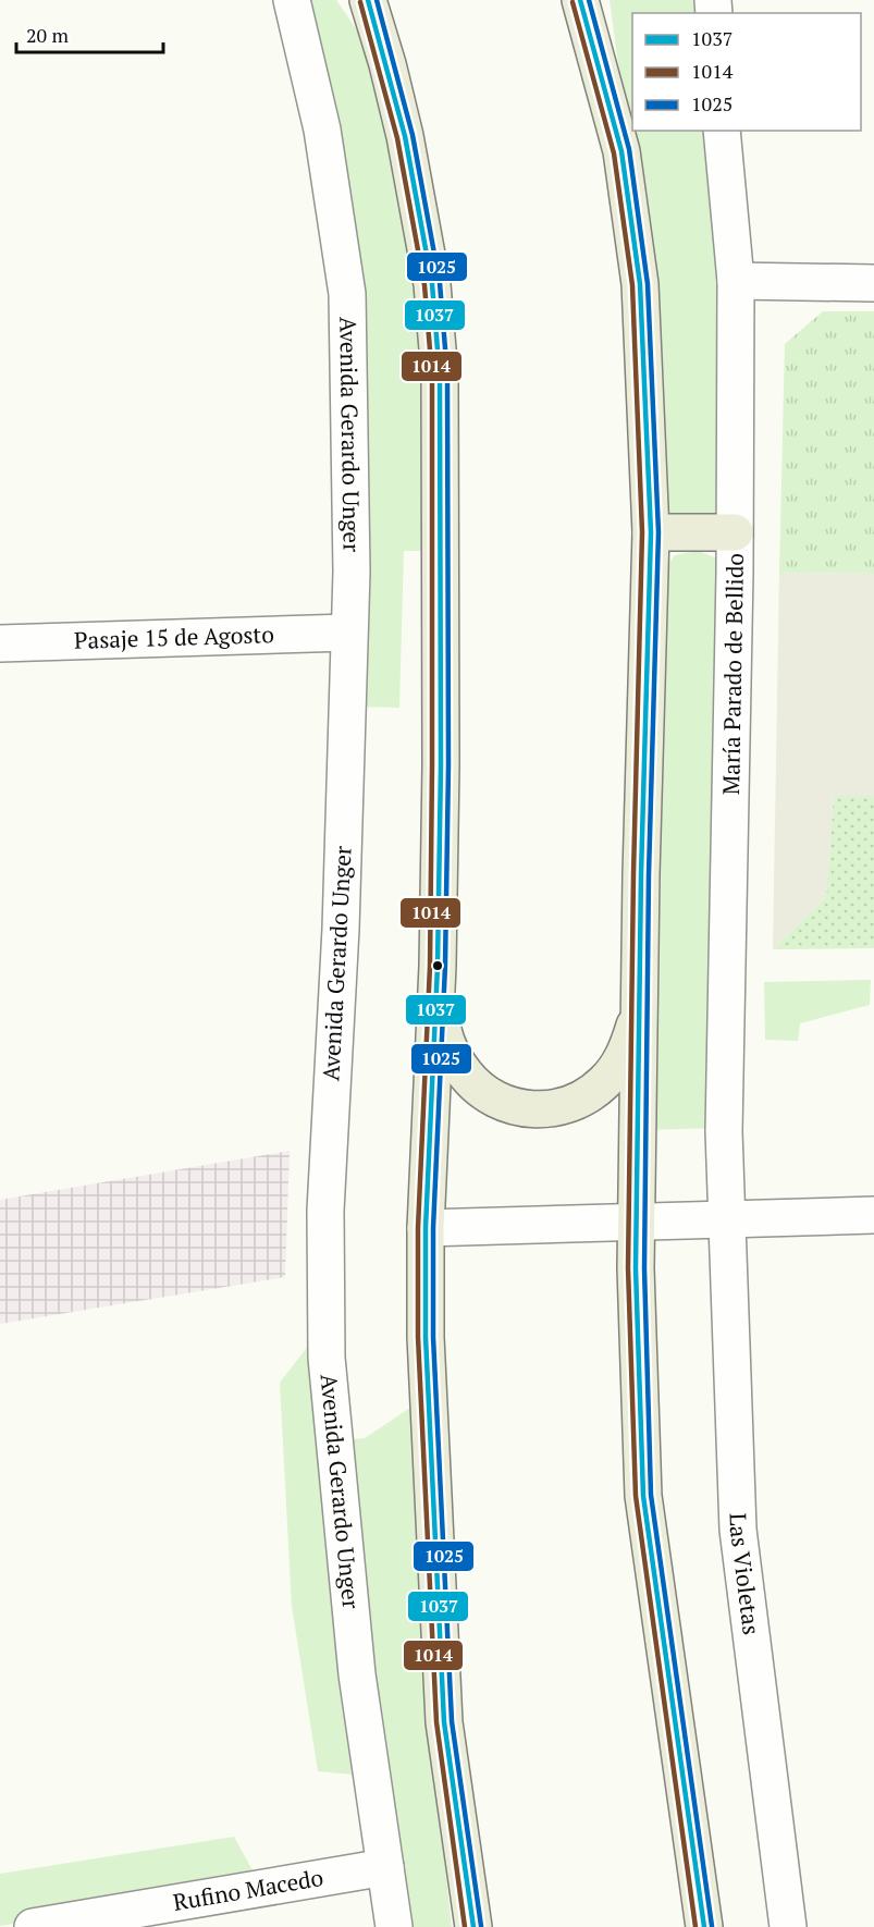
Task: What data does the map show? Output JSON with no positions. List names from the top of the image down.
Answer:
{
  "streets": {
    "street": [
      "Avenida Gerardo Unger",
      "Pasaje 15 de Agosto",
      "María Parado de Bellido",
      "Las Violetas",
      "Rufino Macedo"
    ]
  },
  "crossings": [
    ["Avenida Gerardo Unger", "Pasaje 15 de Agosto"],
    ["Avenida Gerardo Unger", "Rufino Macedo"],
    ["María Parado de Bellido", "Las Violetas"]
  ],
  "lines": ["transit line 1037", "transit line 1025", "transit line 1014"],
  "legend": ["1037", "1014", "1025"],
  "scale_bar": "20 m"
}
